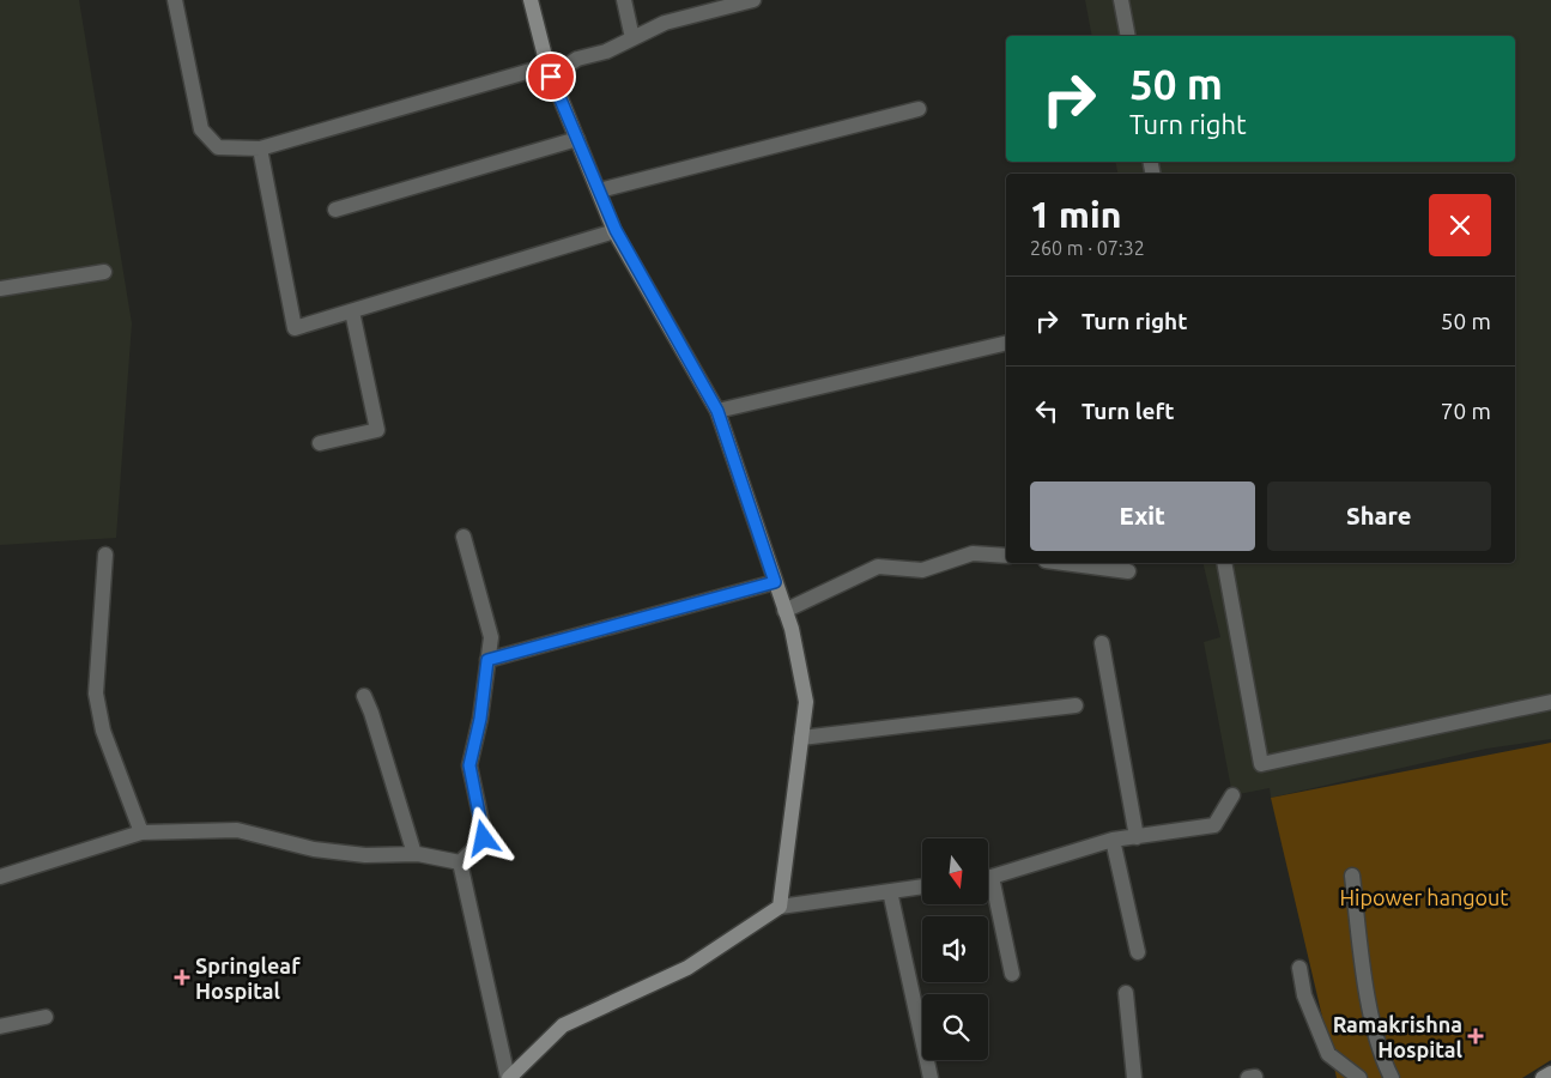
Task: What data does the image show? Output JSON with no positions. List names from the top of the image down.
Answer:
{
  "parks": ["Hipower hangout"],
  "places": {
    "health": ["Springleaf Hospital", "Ramakrishna Hospital"]
  },
  "north": "bottom",
  "page": {
    "turn": ["50 m", "Turn right"],
    "heading": ["1 min", "260 m · 07:32"],
    "list": [
      {
        "name": "Turn right",
        "value": "50 m"
      },
      {
        "name": "Turn left",
        "value": "70 m"
      }
    ],
    "buttons": ["Exit", "Share"]
  }
}
